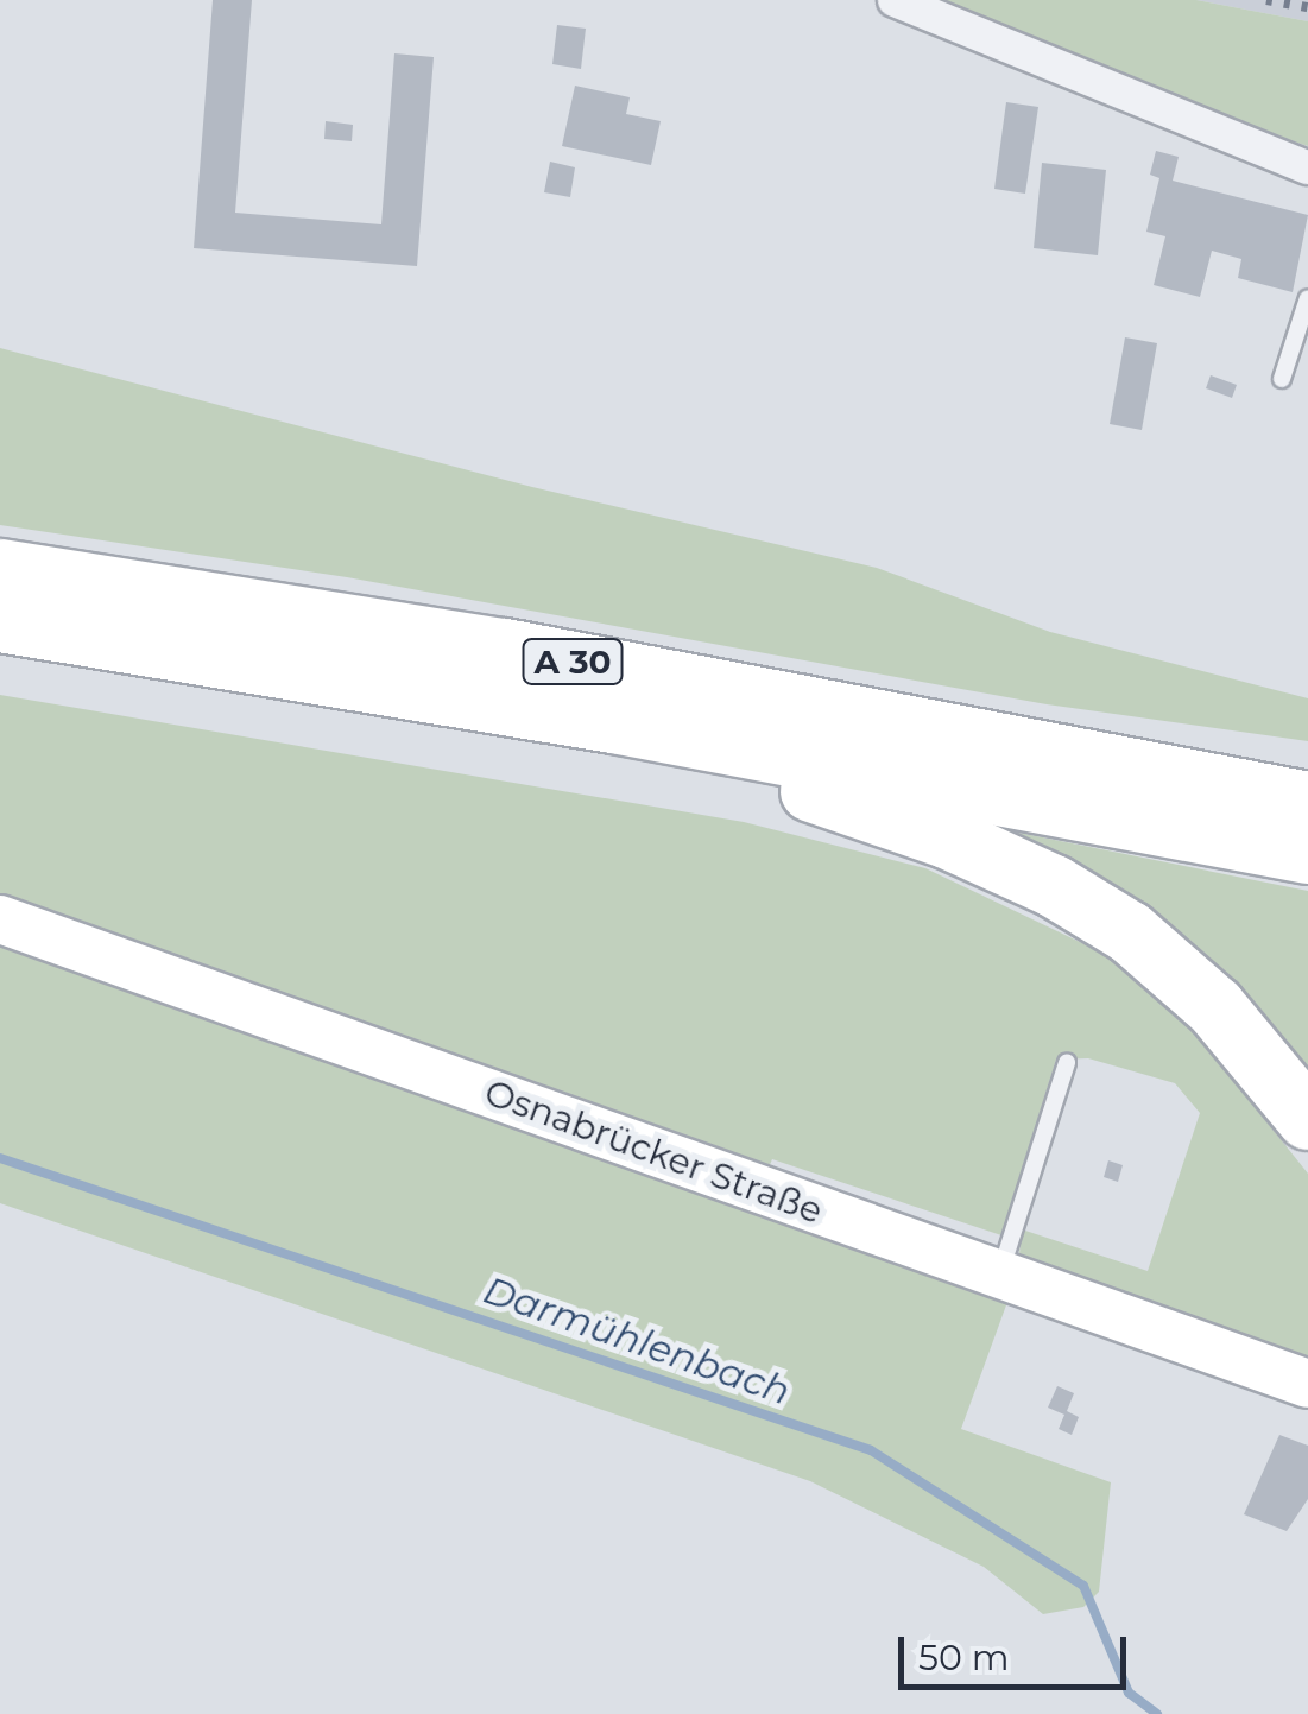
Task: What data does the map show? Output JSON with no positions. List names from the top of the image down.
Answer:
{
  "streets": {
    "highway": ["A 30"],
    "main road": ["Osnabrücker Straße"]
  },
  "water": ["Darmühlenbach"],
  "scale_bar": "50 m"
}
